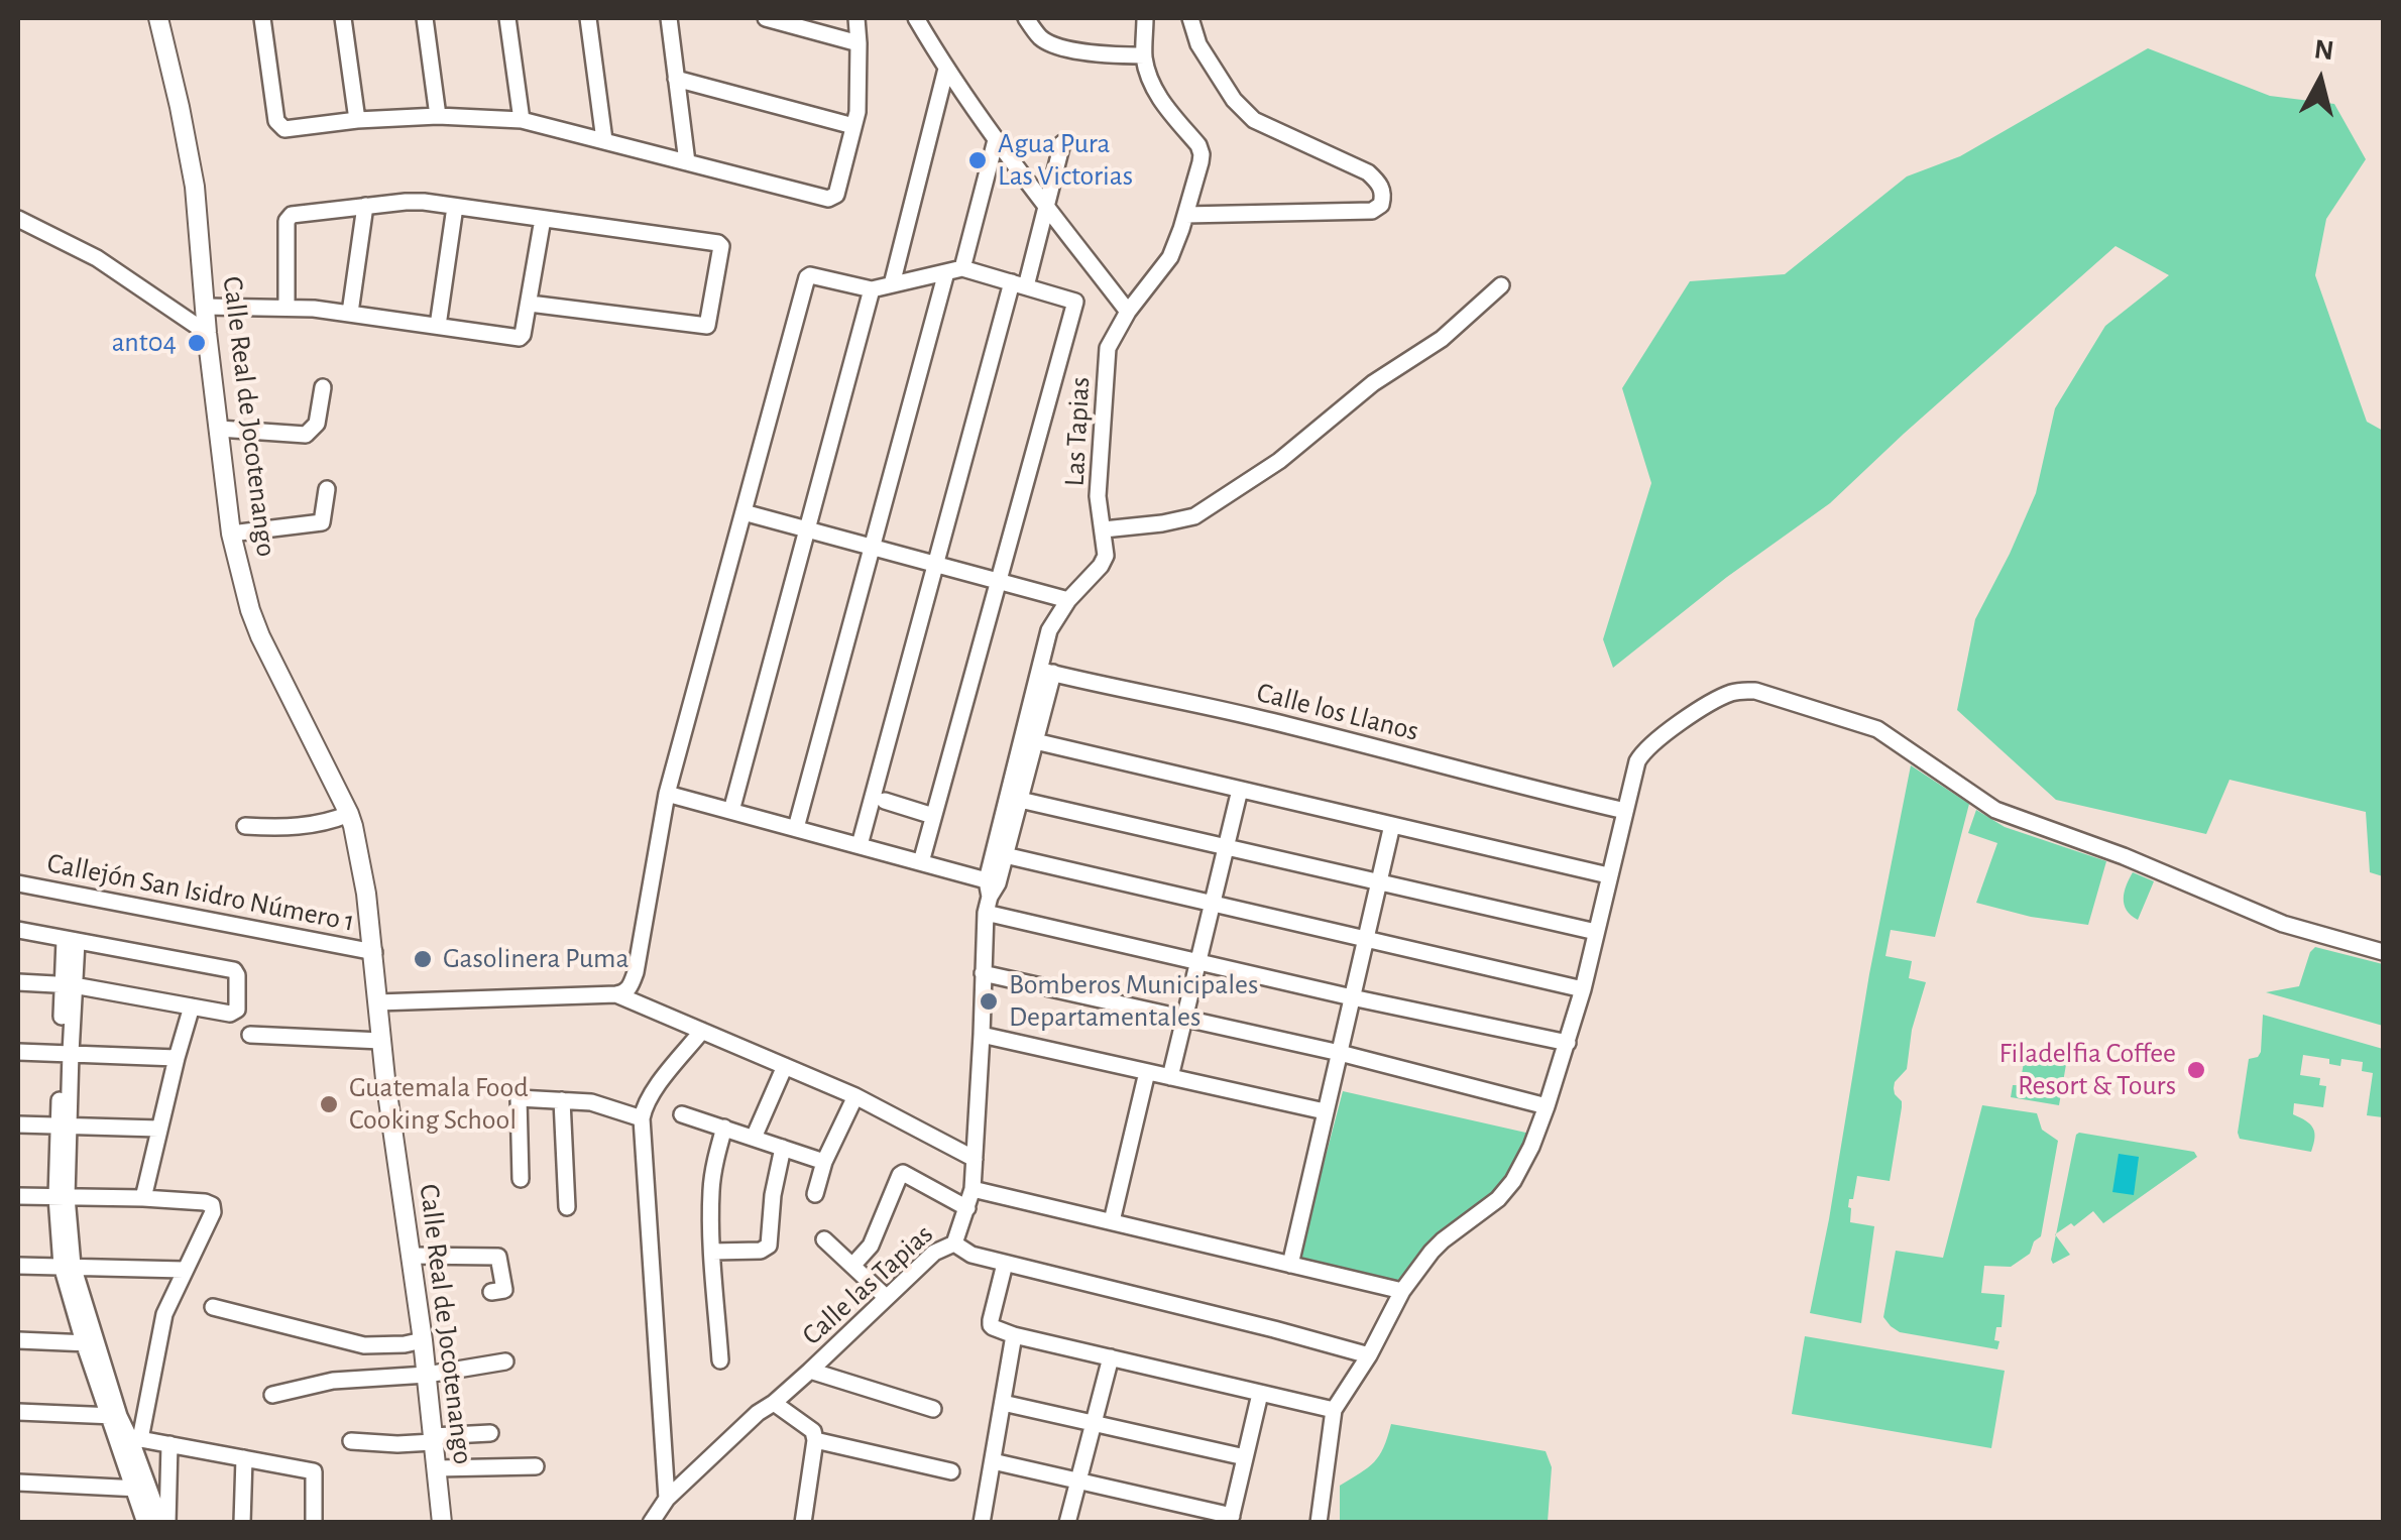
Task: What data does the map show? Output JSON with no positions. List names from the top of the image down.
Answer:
{
  "streets": {
    "main road": ["Calle Real de Jocotenango"],
    "street": [
      "Las Tapias",
      "Calle los Llanos",
      "Callejón San Isidro Número 1",
      "Calle las Tapias"
    ]
  },
  "crossings": [
    ["Calle Real de Jocotenango", "Callejón San Isidro Número 1"],
    ["Las Tapias", "Calle los Llanos"],
    ["Las Tapias", "Calle las Tapias"]
  ],
  "places": [
    "Agua Pura Las Victorias",
    "ant04",
    "Gasolinera Puma",
    "Bomberos Municipales Departamentales",
    "Filadelfia Coffee Resort & Tours",
    "Guatemala Food Cooking School"
  ],
  "north": "top"
}
